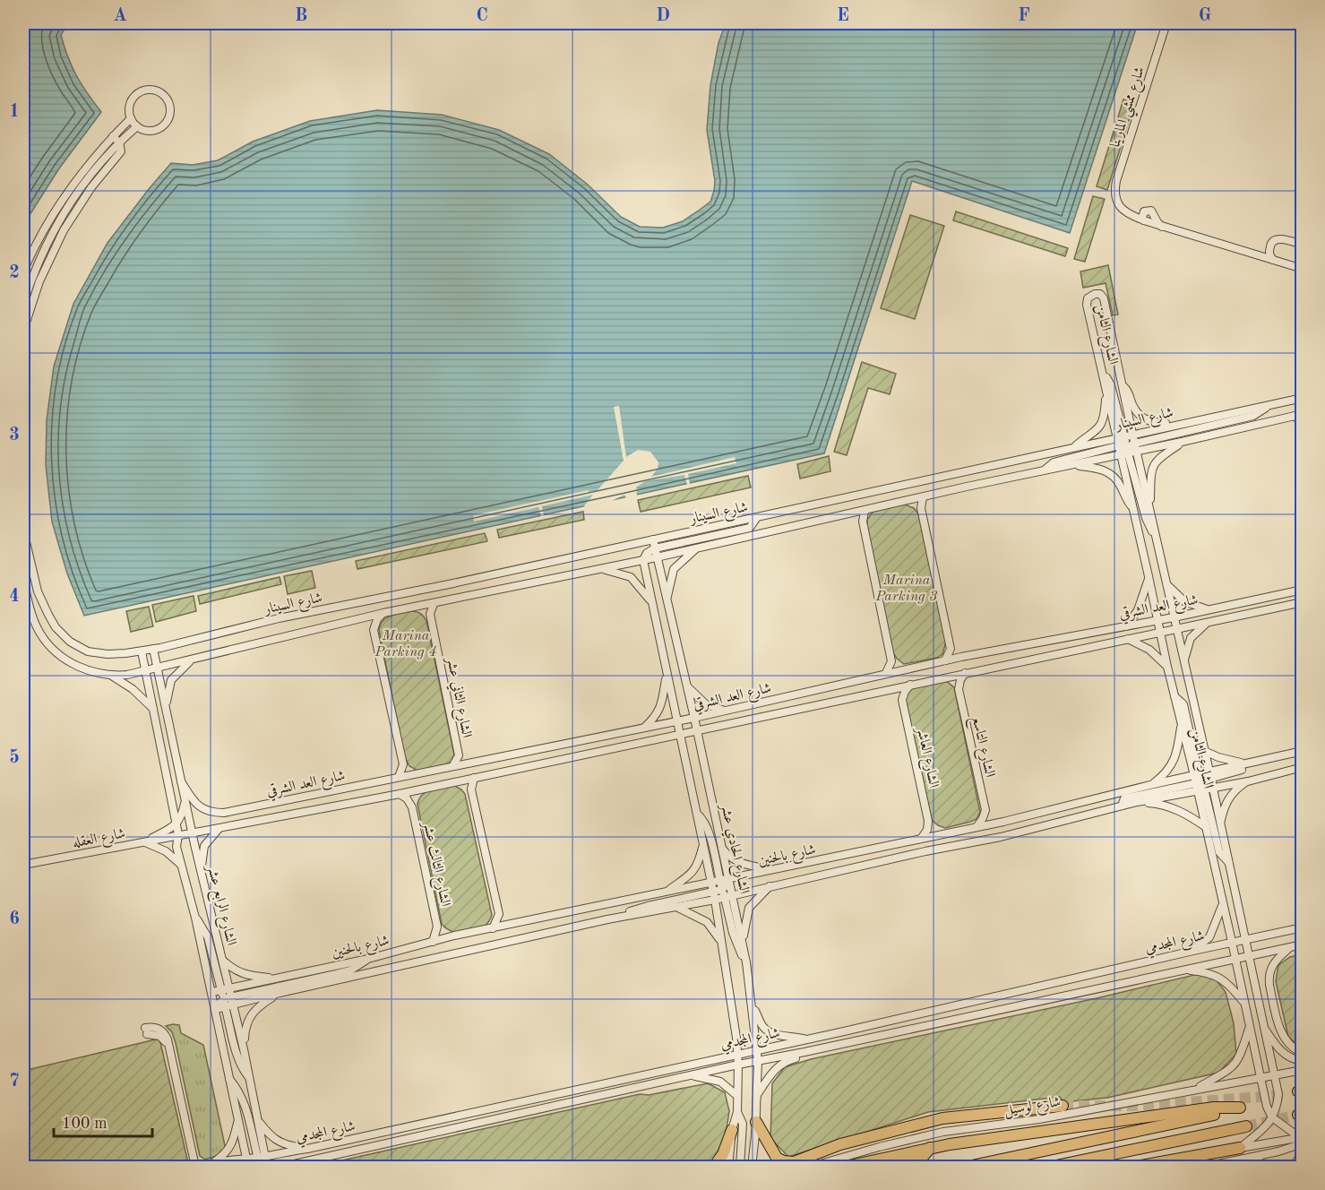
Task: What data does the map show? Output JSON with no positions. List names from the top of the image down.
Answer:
{
  "streets": {
    "street": [
      "شارع ممشي المارينا",
      "الشارع الثامن",
      "شارع السينار",
      "شارع العد الشرقي",
      "الشارع الثاني عشر",
      "الشارع التاسع",
      "الشارع العاشر",
      "شارع العقله",
      "الشارع الحادي عشر",
      "شارع بالحنين",
      "الشارع الثالث عشر",
      "الشارع الرابع عشر",
      "شارع المجدمي",
      "شارع لوسيل"
    ]
  },
  "crossings": [
    ["الشارع الثامن", "شارع السينار"],
    ["الشارع الثامن", "شارع العد الشرقي"],
    ["الشارع الثامن", "شارع بالحنين"],
    ["الشارع الثامن", "شارع المجدمي"],
    ["الشارع الثامن", "شارع لوسيل"],
    ["شارع السينار", "الشارع الحادي عشر"],
    ["شارع السينار", "الشارع الرابع عشر"],
    ["شارع العد الشرقي", "الشارع الثاني عشر"],
    ["شارع العد الشرقي", "الشارع الحادي عشر"],
    ["شارع العد الشرقي", "الشارع الثالث عشر"],
    ["شارع العد الشرقي", "الشارع الرابع عشر"],
    ["شارع العقله", "الشارع الرابع عشر"],
    ["الشارع الحادي عشر", "شارع بالحنين"],
    ["الشارع الحادي عشر", "شارع المجدمي"],
    ["شارع بالحنين", "الشارع الثالث عشر"],
    ["شارع بالحنين", "الشارع الرابع عشر"],
    ["الشارع الرابع عشر", "شارع المجدمي"]
  ],
  "parks": ["Marina Parking 3", "Marina Parking 4"],
  "scale_bar": "100 m",
  "grid": {
    "columns": [
      "A",
      "B",
      "C",
      "D",
      "E",
      "F",
      "G"
    ],
    "rows": [
      "1",
      "2",
      "3",
      "4",
      "5",
      "6",
      "7"
    ]
  }
}
